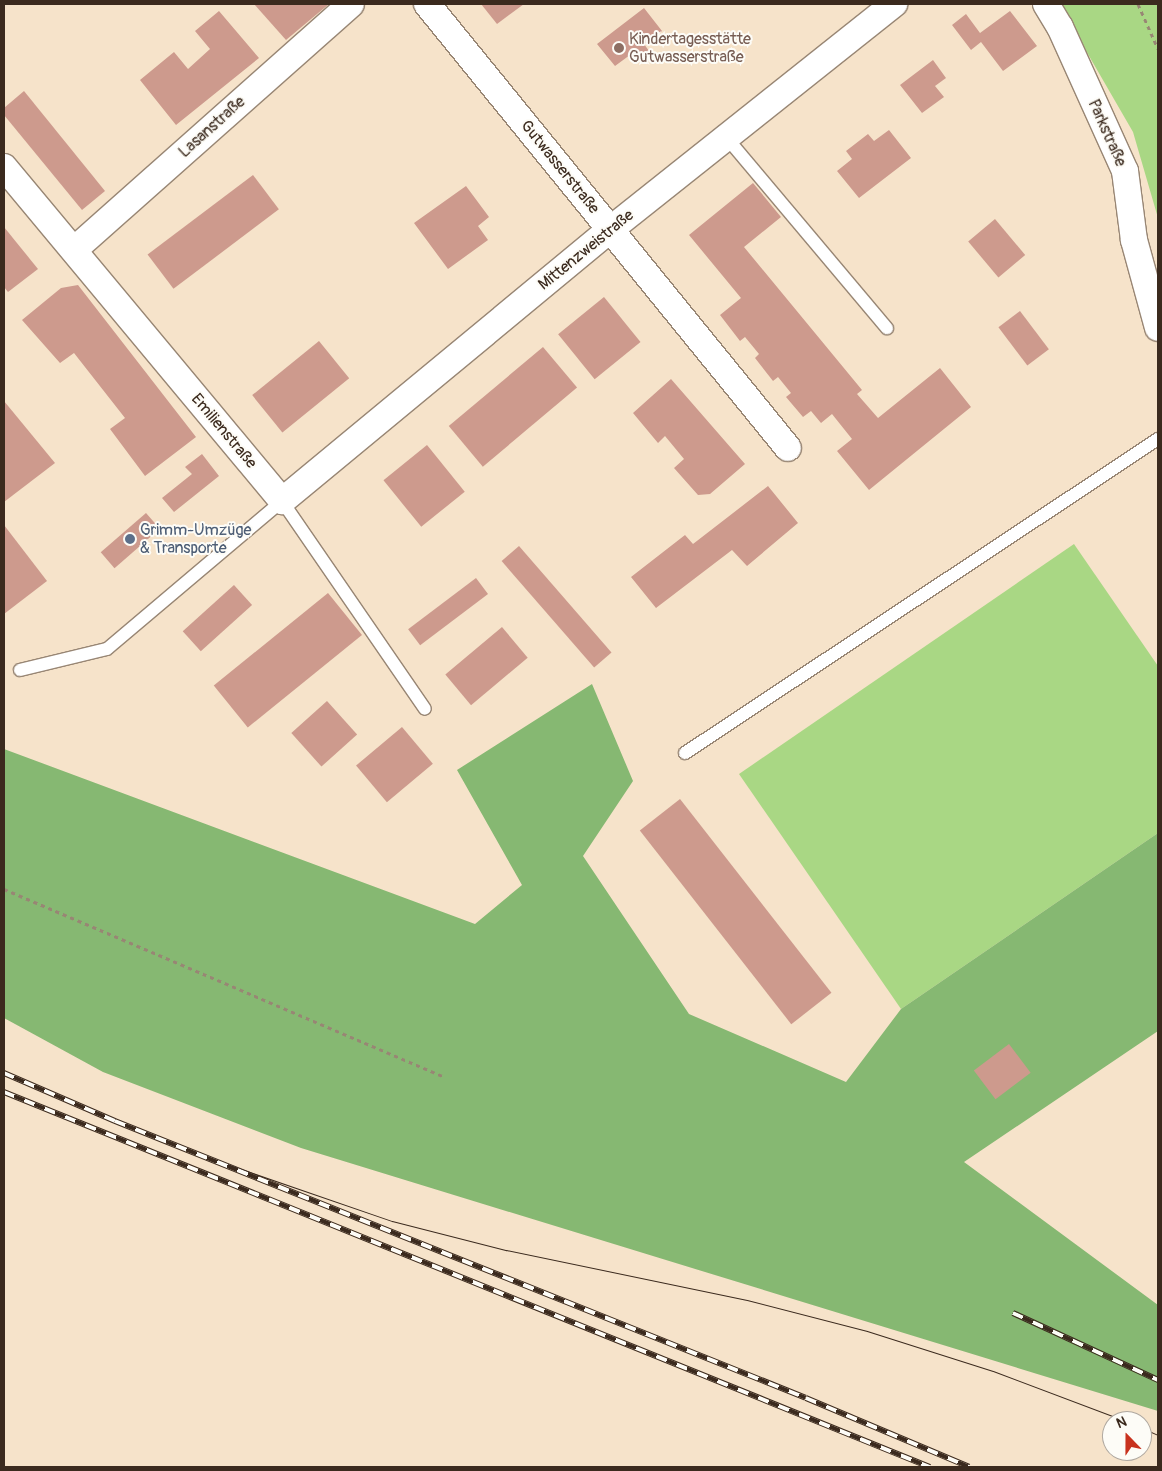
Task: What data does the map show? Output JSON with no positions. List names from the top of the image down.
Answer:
{
  "streets": {
    "street": [
      "Lasanstraße",
      "Parkstraße",
      "Gutwasserstraße",
      "Mittenzweistraße",
      "Emilienstraße"
    ]
  },
  "crossings": [
    ["Lasanstraße", "Emilienstraße"],
    ["Gutwasserstraße", "Mittenzweistraße"],
    ["Mittenzweistraße", "Emilienstraße"]
  ],
  "places": ["Kindertagesstätte Gutwasserstraße", "Grimm-Umzüge & Transporte"],
  "north": "top"
}
